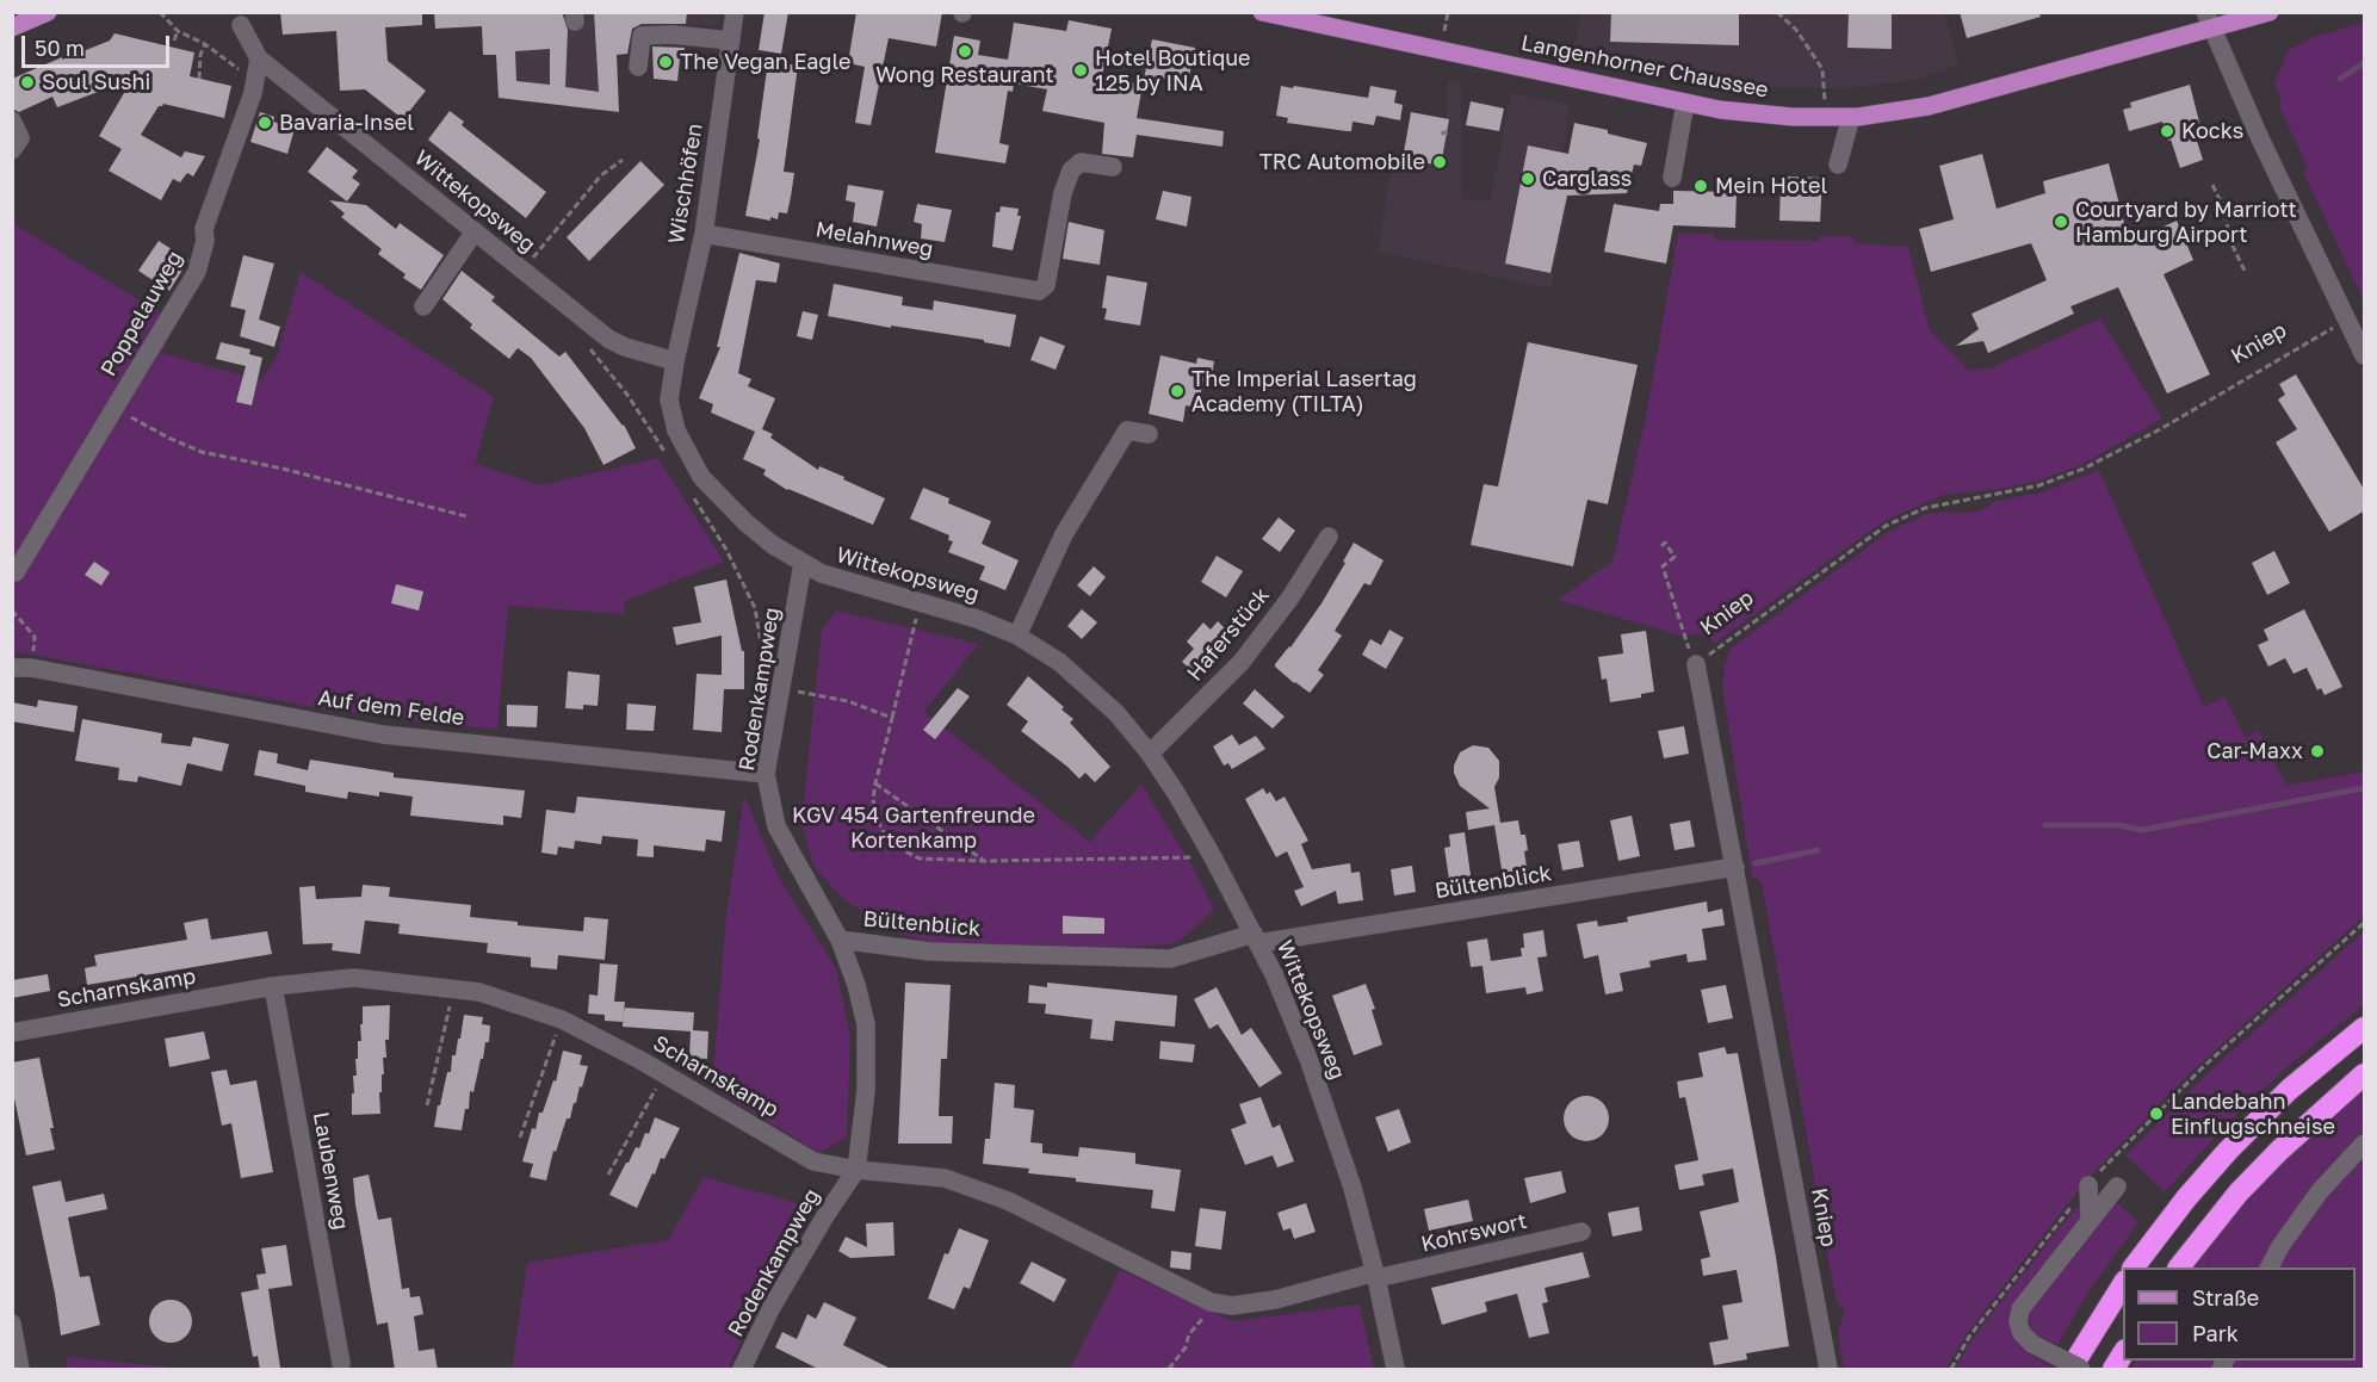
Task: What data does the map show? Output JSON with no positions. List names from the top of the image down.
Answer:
{
  "streets": {
    "main road": ["Langenhorner Chaussee"],
    "street": [
      "Wischhöfen",
      "Wittekopsweg",
      "Melahnweg",
      "Poppelauweg",
      "Kniep",
      "Haferstück",
      "Rodenkampweg",
      "Auf dem Felde",
      "Bültenblick",
      "Scharnskamp",
      "Laubenweg",
      "Kohrswort"
    ]
  },
  "crossings": [
    ["Wischhöfen", "Wittekopsweg"],
    ["Wischhöfen", "Melahnweg"],
    ["Wittekopsweg", "Poppelauweg"],
    ["Wittekopsweg", "Haferstück"],
    ["Wittekopsweg", "Rodenkampweg"],
    ["Wittekopsweg", "Bültenblick"],
    ["Wittekopsweg", "Scharnskamp"],
    ["Wittekopsweg", "Kohrswort"],
    ["Kniep", "Bültenblick"],
    ["Rodenkampweg", "Auf dem Felde"],
    ["Rodenkampweg", "Bültenblick"],
    ["Rodenkampweg", "Scharnskamp"],
    ["Scharnskamp", "Laubenweg"],
    ["Scharnskamp", "Kohrswort"]
  ],
  "parks": ["KGV 454 Gartenfreunde Kortenkamp"],
  "places": [
    "Wong Restaurant",
    "The Vegan Eagle",
    "Hotel Boutique 125 by INA",
    "Soul Sushi",
    "Bavaria-Insel",
    "Kocks",
    "TRC Automobile",
    "Carglass",
    "Mein Hotel",
    "Courtyard by Marriott Hamburg Airport",
    "The Imperial Lasertag Academy (TILTA)",
    "Car-Maxx",
    "Landebahn Einflugschneise"
  ],
  "legend": ["Straße", "Park"],
  "scale_bar": "50 m"
}
